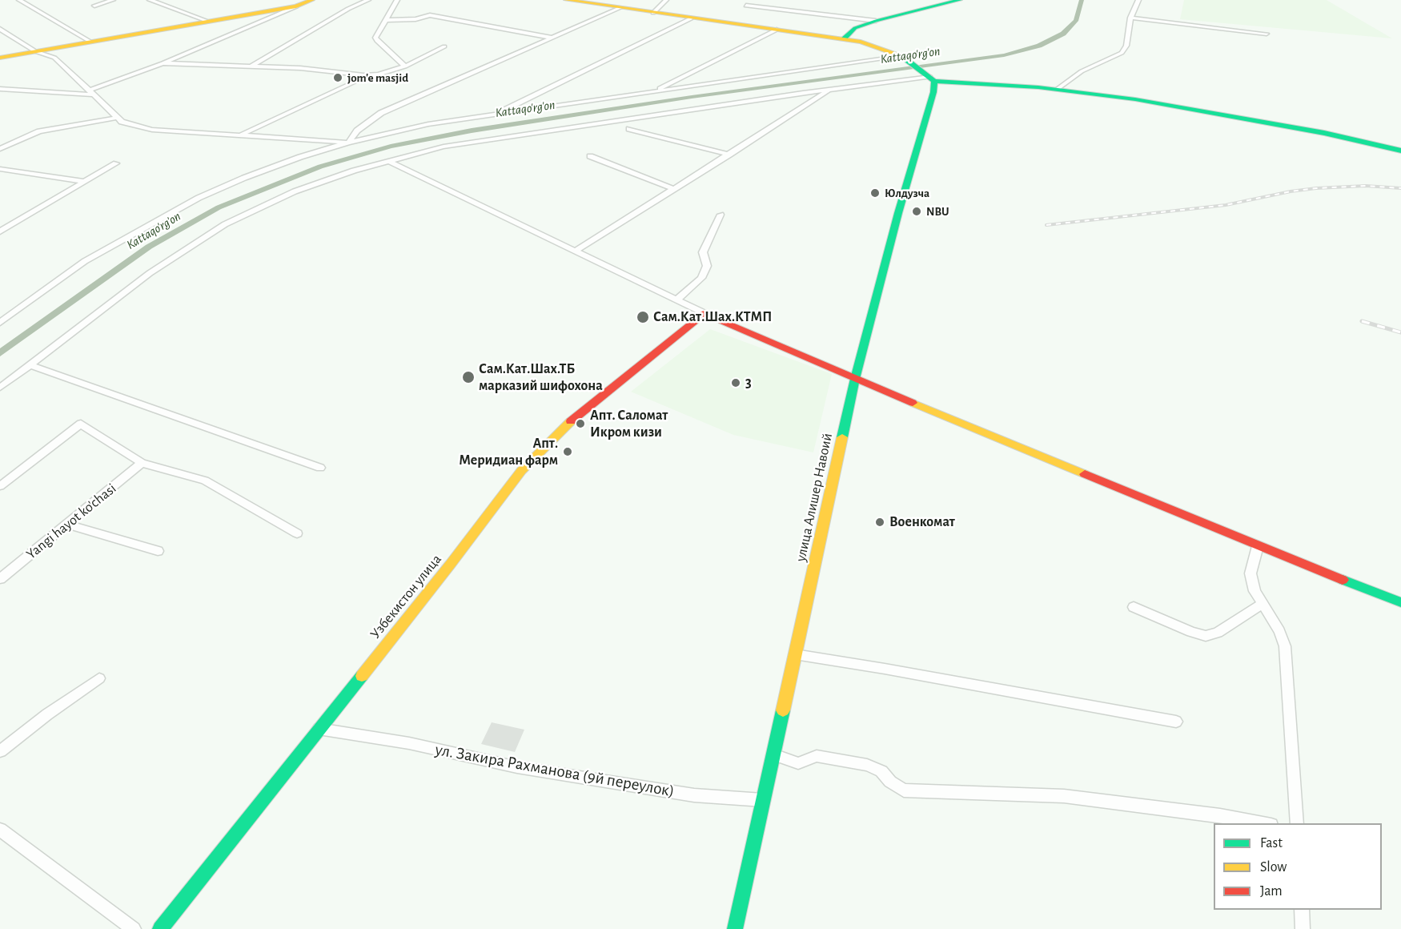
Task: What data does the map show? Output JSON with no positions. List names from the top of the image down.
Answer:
{
  "streets": {
    "main road": ["улица Алишер Навоий", "Узбекистон улица"],
    "street": ["Yangi hayot ko'chasi", "ул. Закира Рахманова (9й переулок)"]
  },
  "crossings": [
    ["улица Алишер Навоий", "ул. Закира Рахманова (9й переулок)"],
    ["Узбекистон улица", "ул. Закира Рахманова (9й переулок)"]
  ],
  "water": ["Kattaqo'rg'on"],
  "places": [
    "jom'e masjid",
    "Юлдузча",
    "NBU",
    "Сам.Кат.Шах.КТМП",
    "Сам.Кат.Шах.ТБ марказий шифохона",
    "3",
    "Апт. Саломат Икром кизи",
    "Апт. Меридиан фарм",
    "Военкомат"
  ],
  "legend": ["Fast", "Slow", "Jam"]
}
